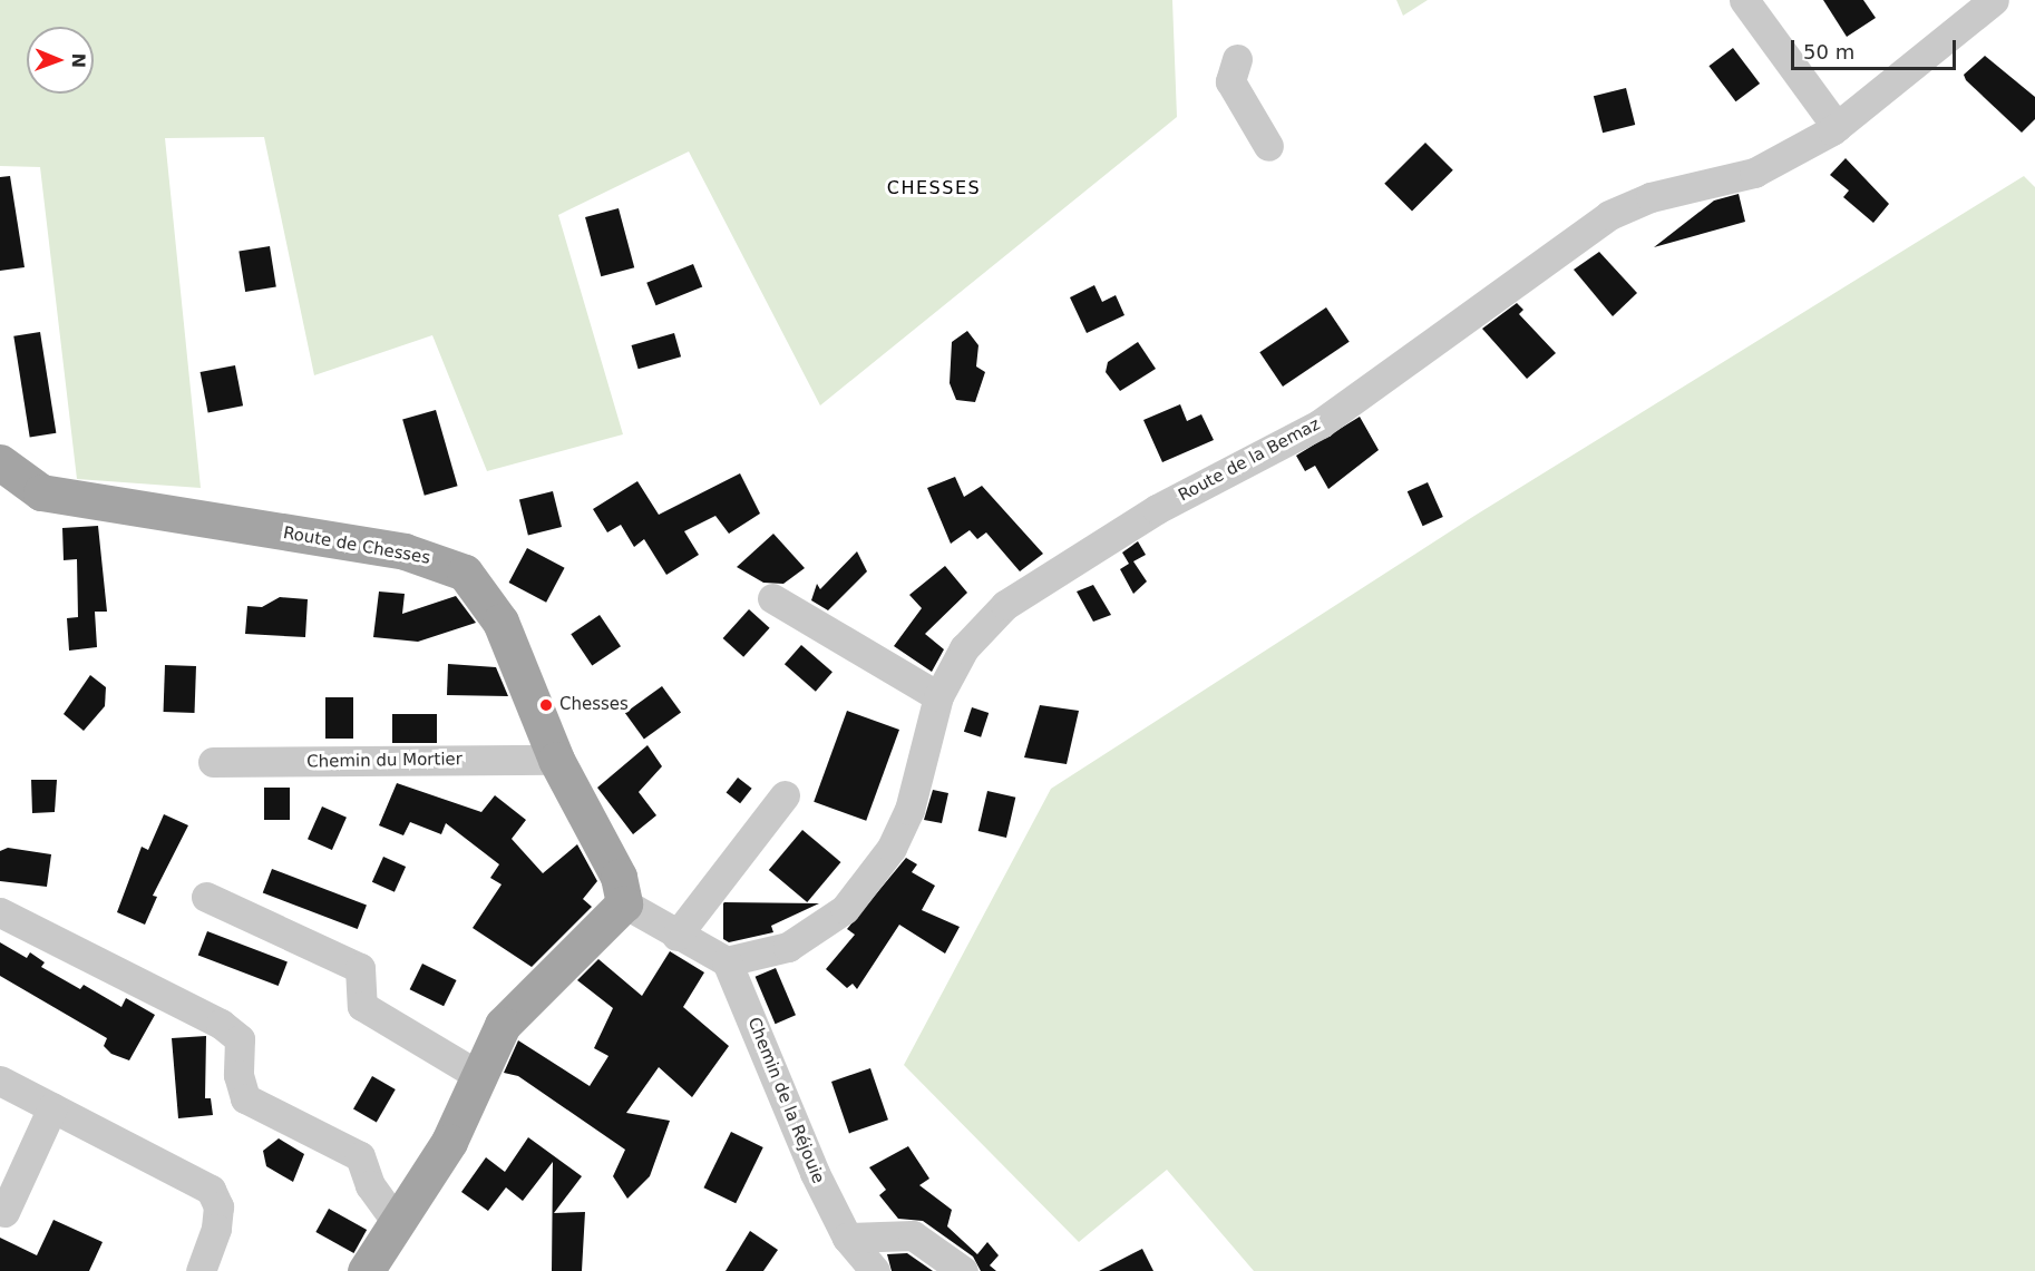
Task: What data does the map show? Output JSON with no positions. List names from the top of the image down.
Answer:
{
  "streets": {
    "main road": ["Route de Chesses"],
    "street": ["Route de la Bemaz", "Chemin du Mortier", "Chemin de la Réjouie"]
  },
  "crossings": [
    ["Route de la Bemaz", "Chemin de la Réjouie"],
    ["Route de Chesses", "Chemin du Mortier"]
  ],
  "districts": ["CHESSES"],
  "places": ["Chesses"],
  "scale_bar": "50 m",
  "north": "right"
}
